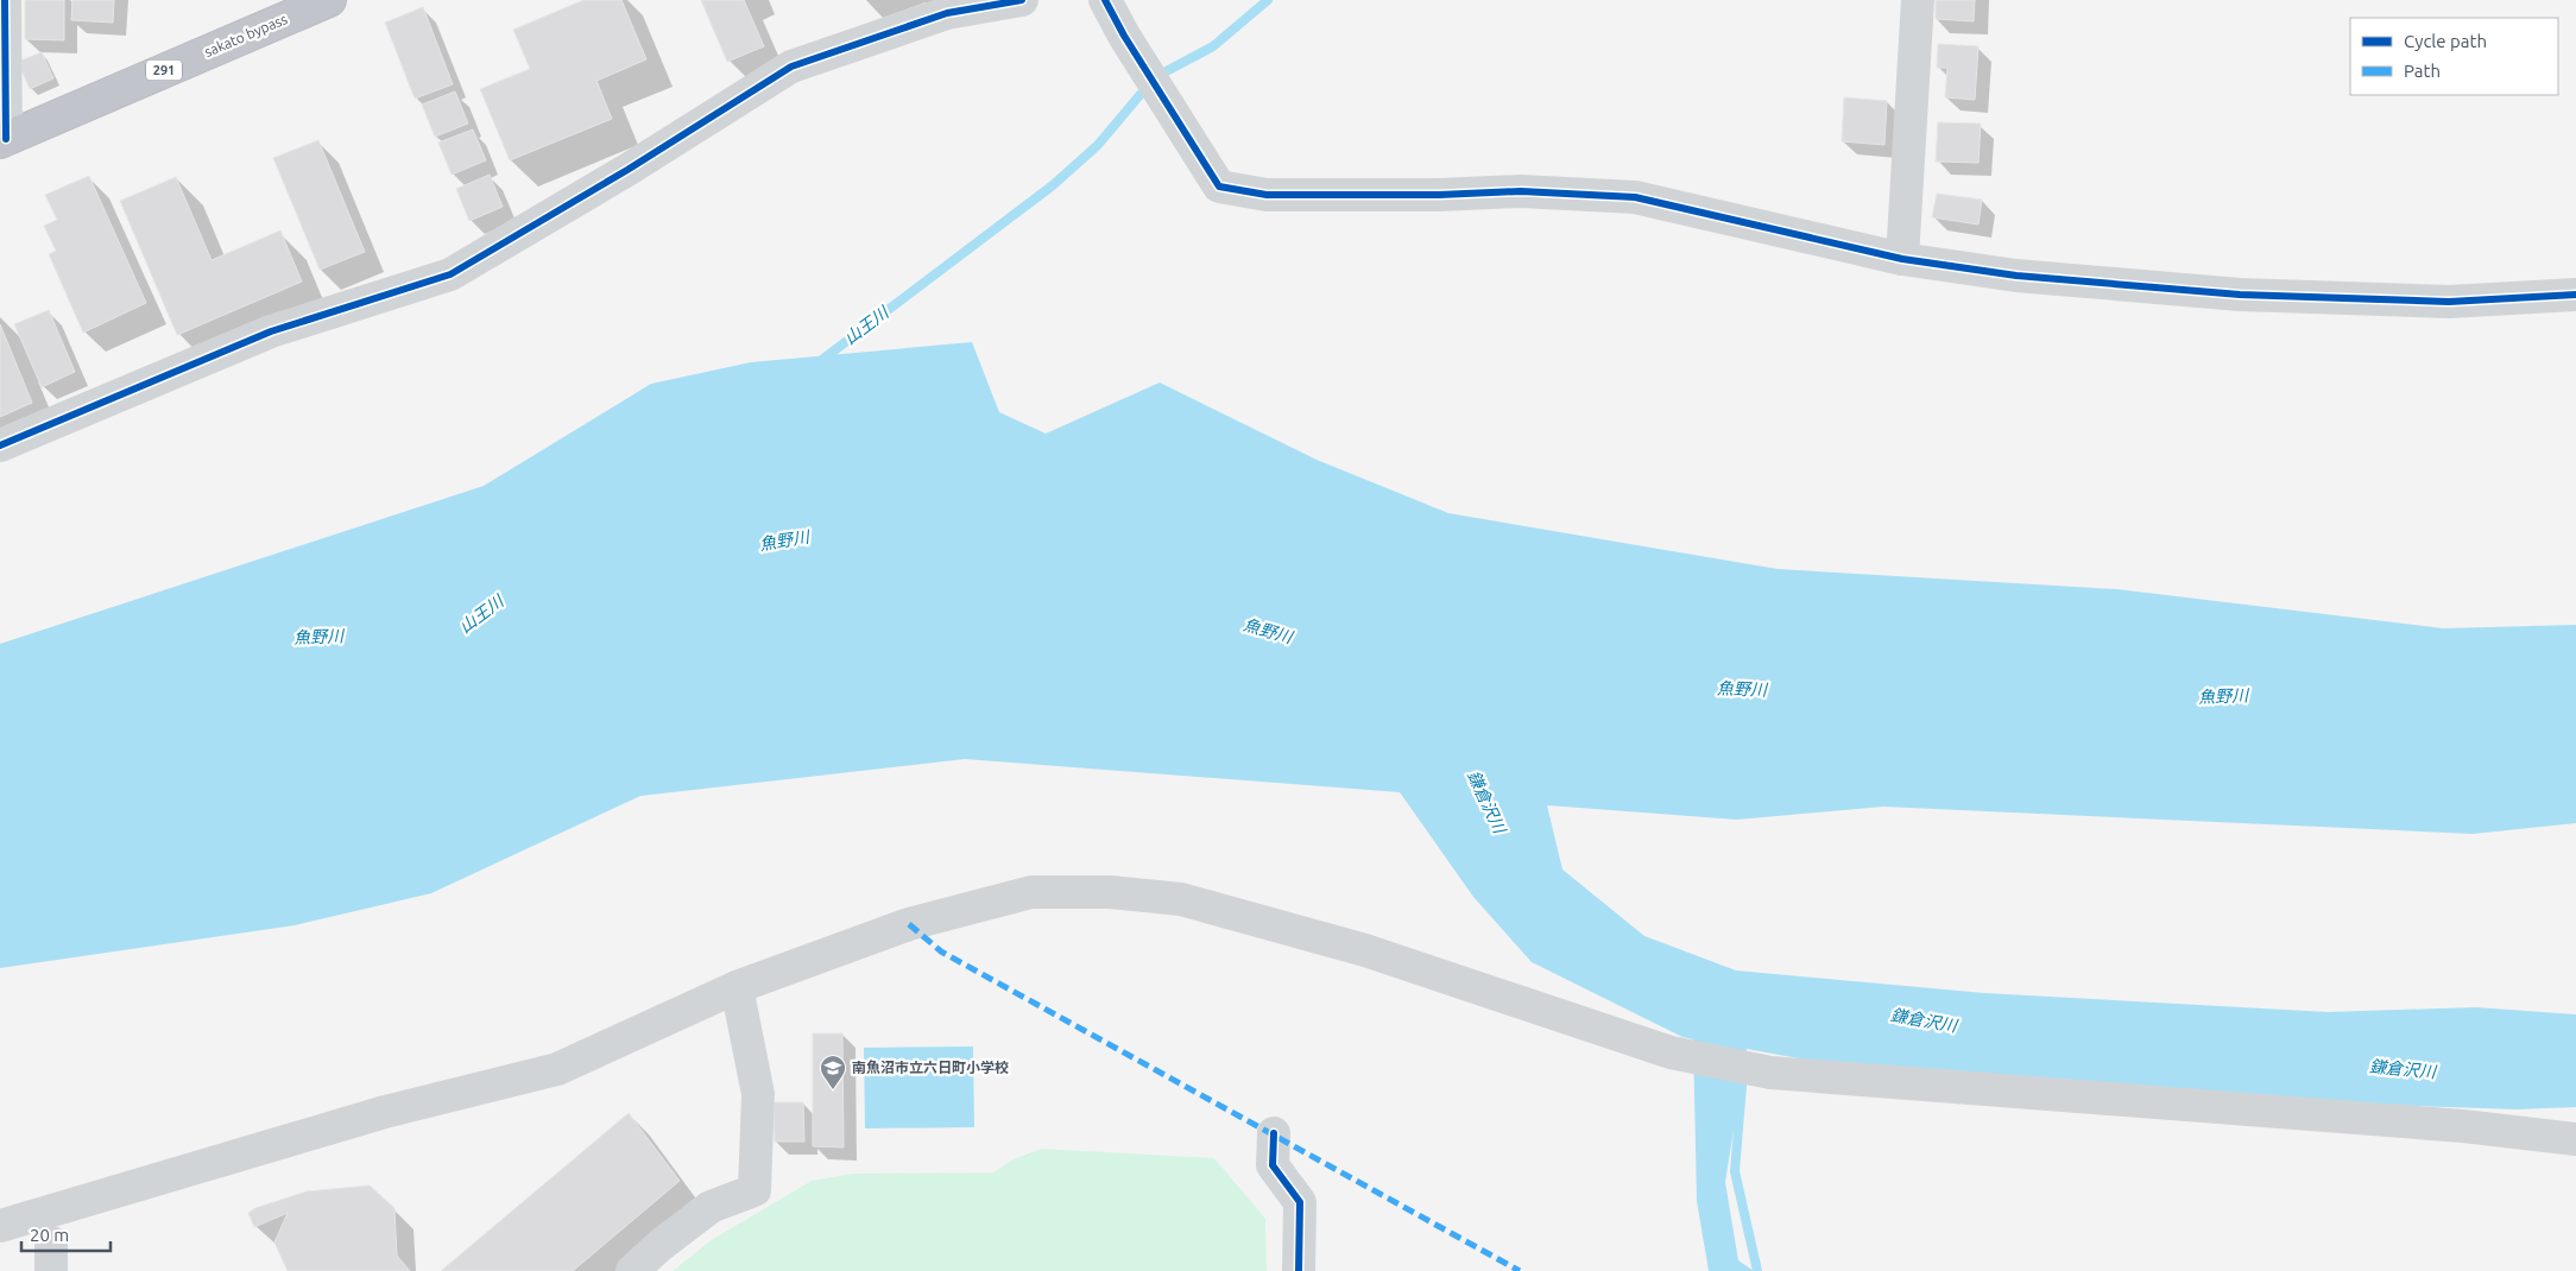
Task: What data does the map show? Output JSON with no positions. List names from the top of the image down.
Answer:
{
  "streets": {
    "highway": ["sakato bypass", "291"]
  },
  "water": ["山王川", "魚野川", "鎌倉沢川"],
  "places": {
    "school or university": ["南魚沼市立六日町小学校"]
  },
  "legend": ["Cycle path", "Path"],
  "scale_bar": "20 m"
}
